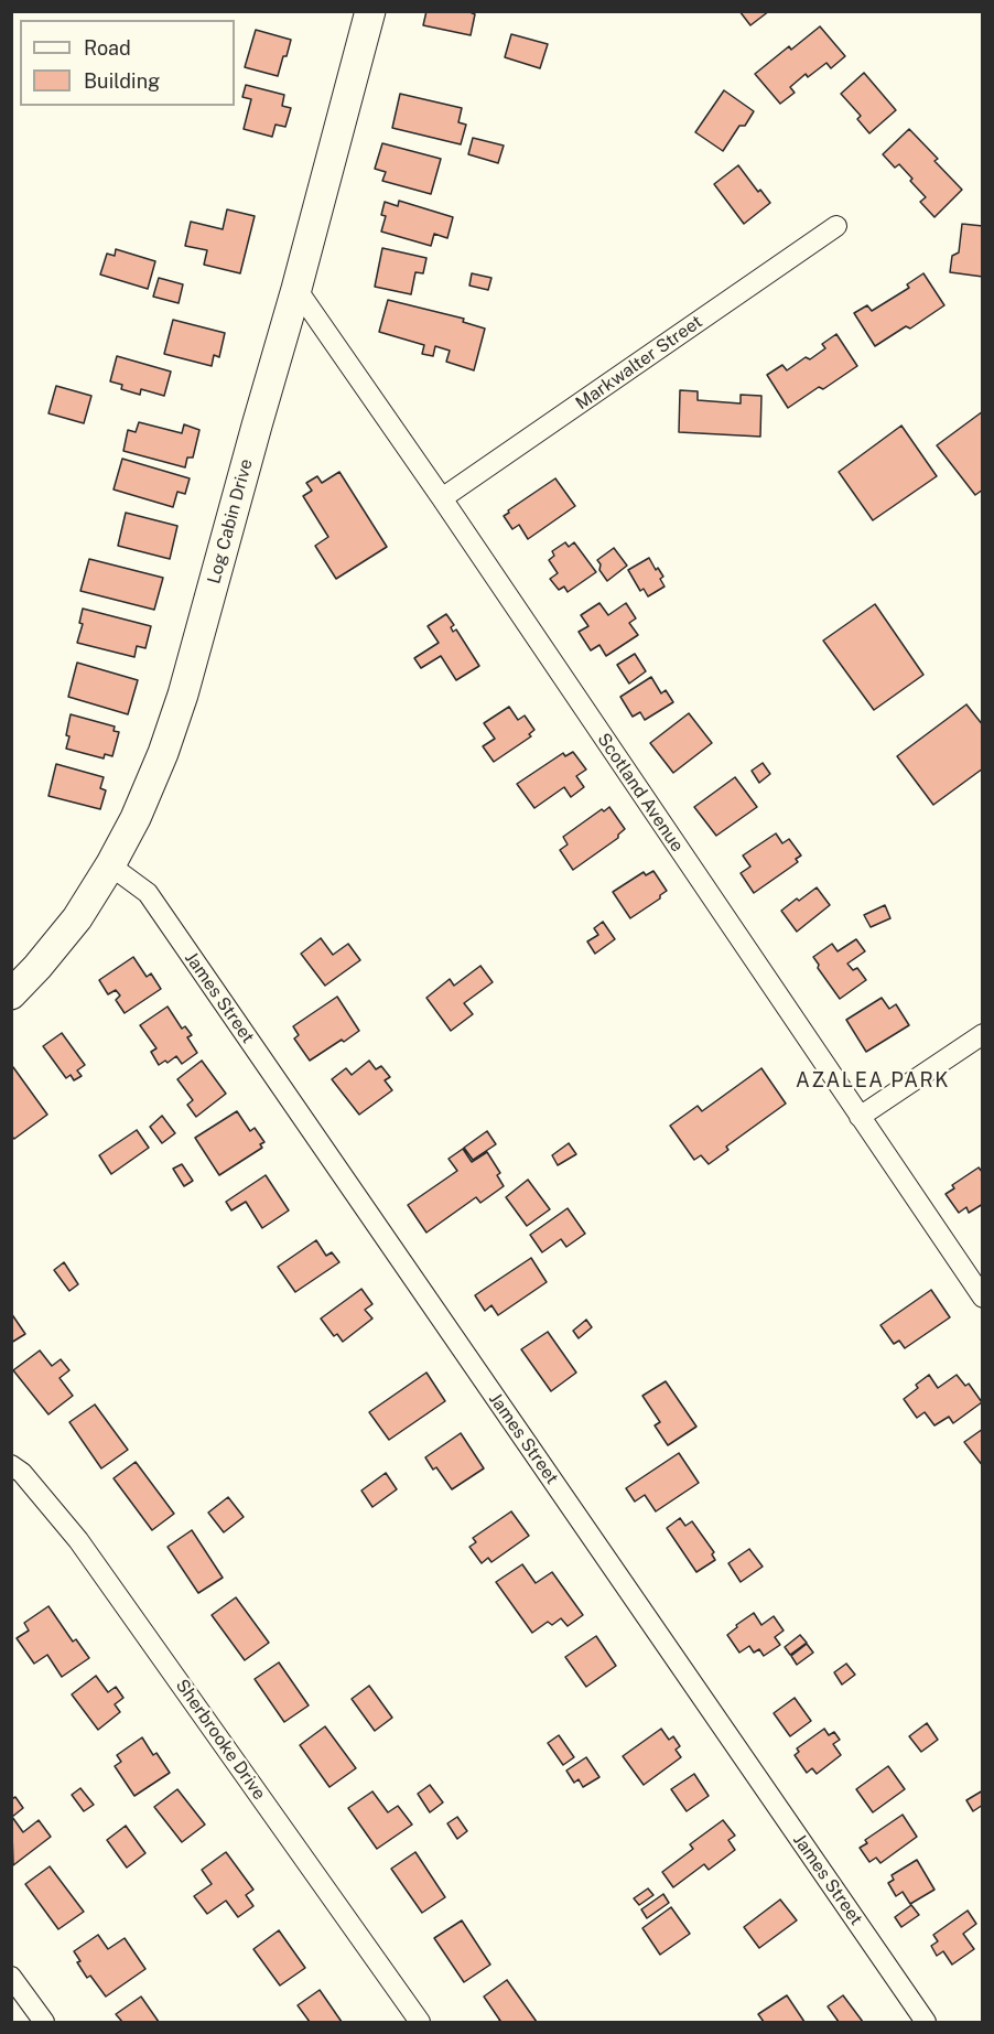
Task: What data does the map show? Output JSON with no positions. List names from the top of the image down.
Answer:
{
  "streets": {
    "street": [
      "Markwalter Street",
      "Log Cabin Drive",
      "Scotland Avenue",
      "James Street",
      "Sherbrooke Drive"
    ]
  },
  "crossings": [
    ["Markwalter Street", "Scotland Avenue"],
    ["Log Cabin Drive", "Scotland Avenue"],
    ["Log Cabin Drive", "James Street"]
  ],
  "districts": ["AZALEA PARK"],
  "legend": ["Road", "Building"]
}
